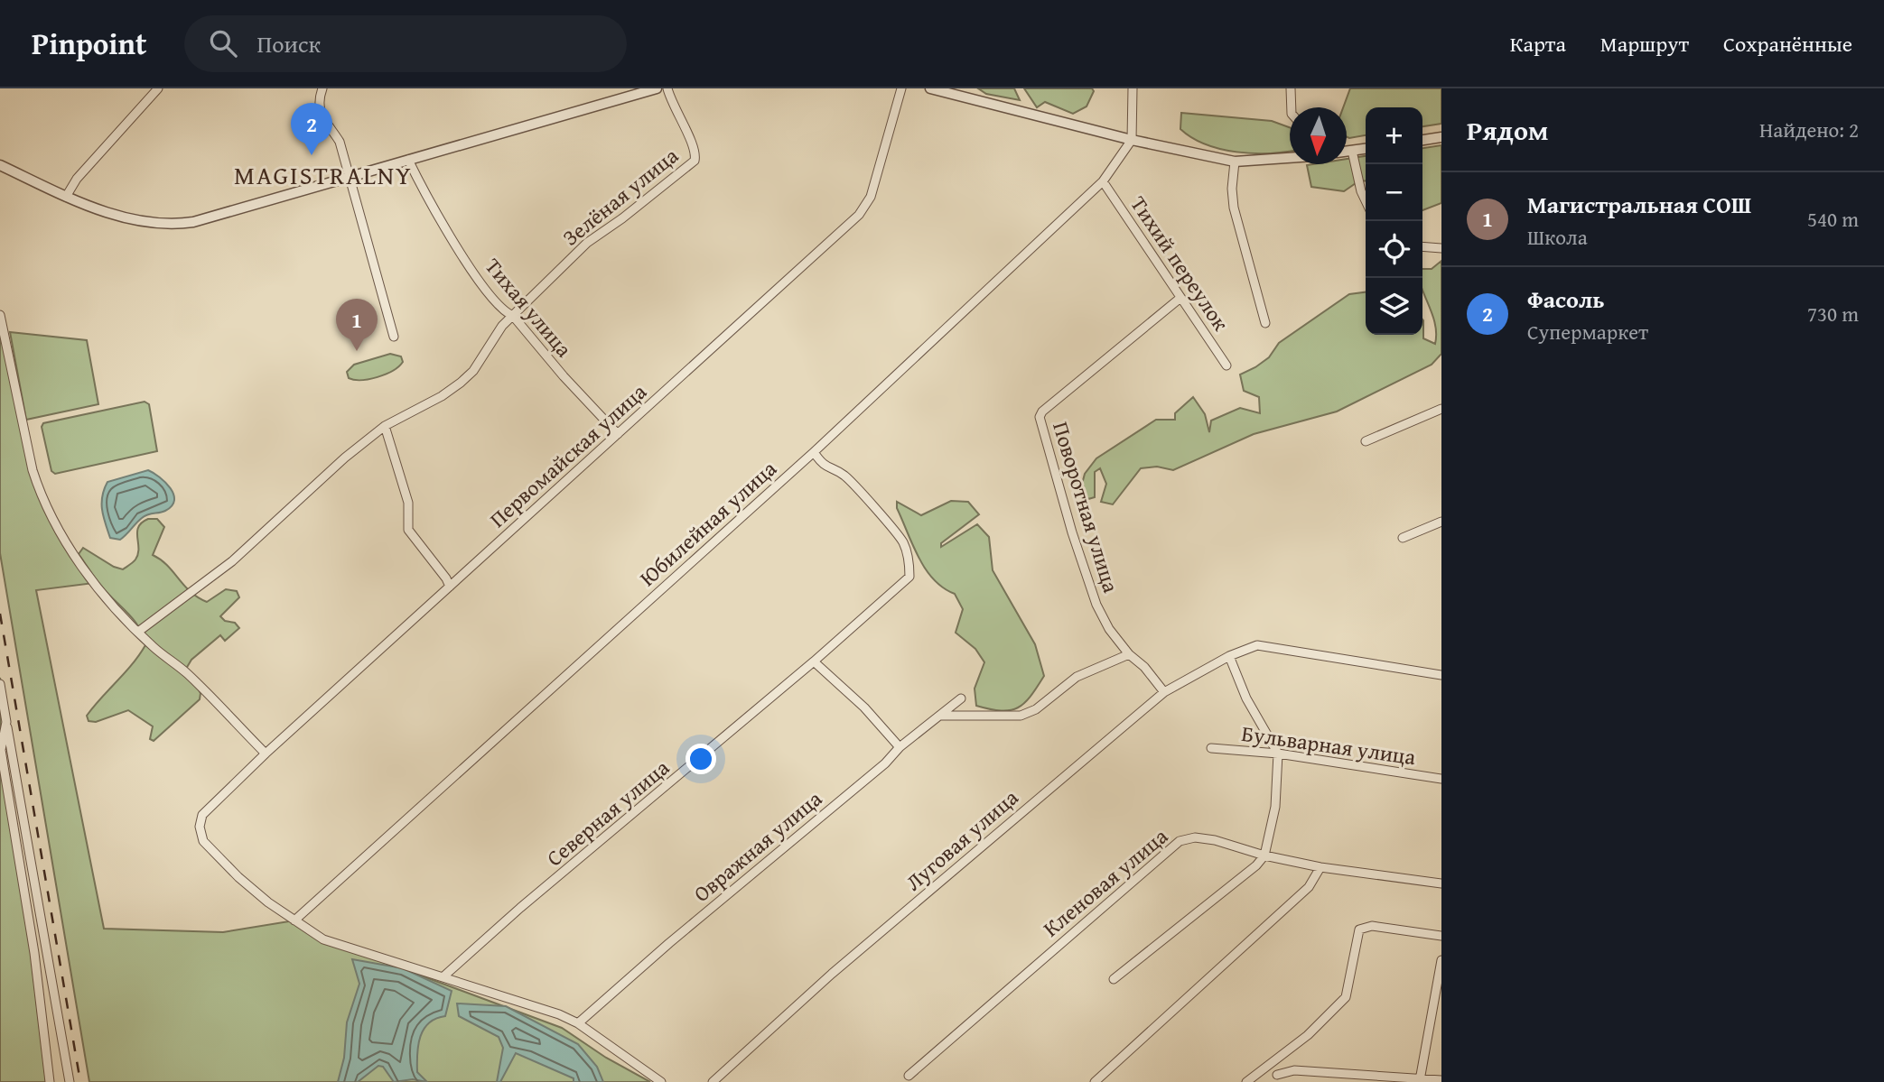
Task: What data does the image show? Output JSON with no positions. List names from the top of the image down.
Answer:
{
  "streets": {
    "street": [
      "Зелёная улица",
      "Тихий переулок",
      "Тихая улица",
      "Первомайская улица",
      "Поворотная улица",
      "Юбилейная улица",
      "Бульварная улица",
      "Северная улица",
      "Луговая улица",
      "Овражная улица",
      "Кленовая улица"
    ]
  },
  "crossings": [
    ["Зелёная улица", "Тихая улица"],
    ["Тихий переулок", "Поворотная улица"],
    ["Тихий переулок", "Юбилейная улица"],
    ["Тихая улица", "Первомайская улица"],
    ["Первомайская улица", "Юбилейная улица"],
    ["Поворотная улица", "Луговая улица"],
    ["Юбилейная улица", "Северная улица"]
  ],
  "districts": ["MAGISTRALNY"],
  "north": "bottom",
  "page": {
    "header": "Pinpoint",
    "search": "Поиск",
    "nav": ["Карта", "Маршрут", "Сохранённые"],
    "heading": ["Рядом", "Найдено: 2"],
    "pins": ["2", "1"],
    "map_buttons": ["+", "−"],
    "list": [
      {
        "mark": "1",
        "name": "Магистральная СОШ",
        "note": "Школа",
        "value": "540 m"
      },
      {
        "mark": "2",
        "name": "Фасоль",
        "note": "Супермаркет",
        "value": "730 m"
      }
    ]
  }
}
